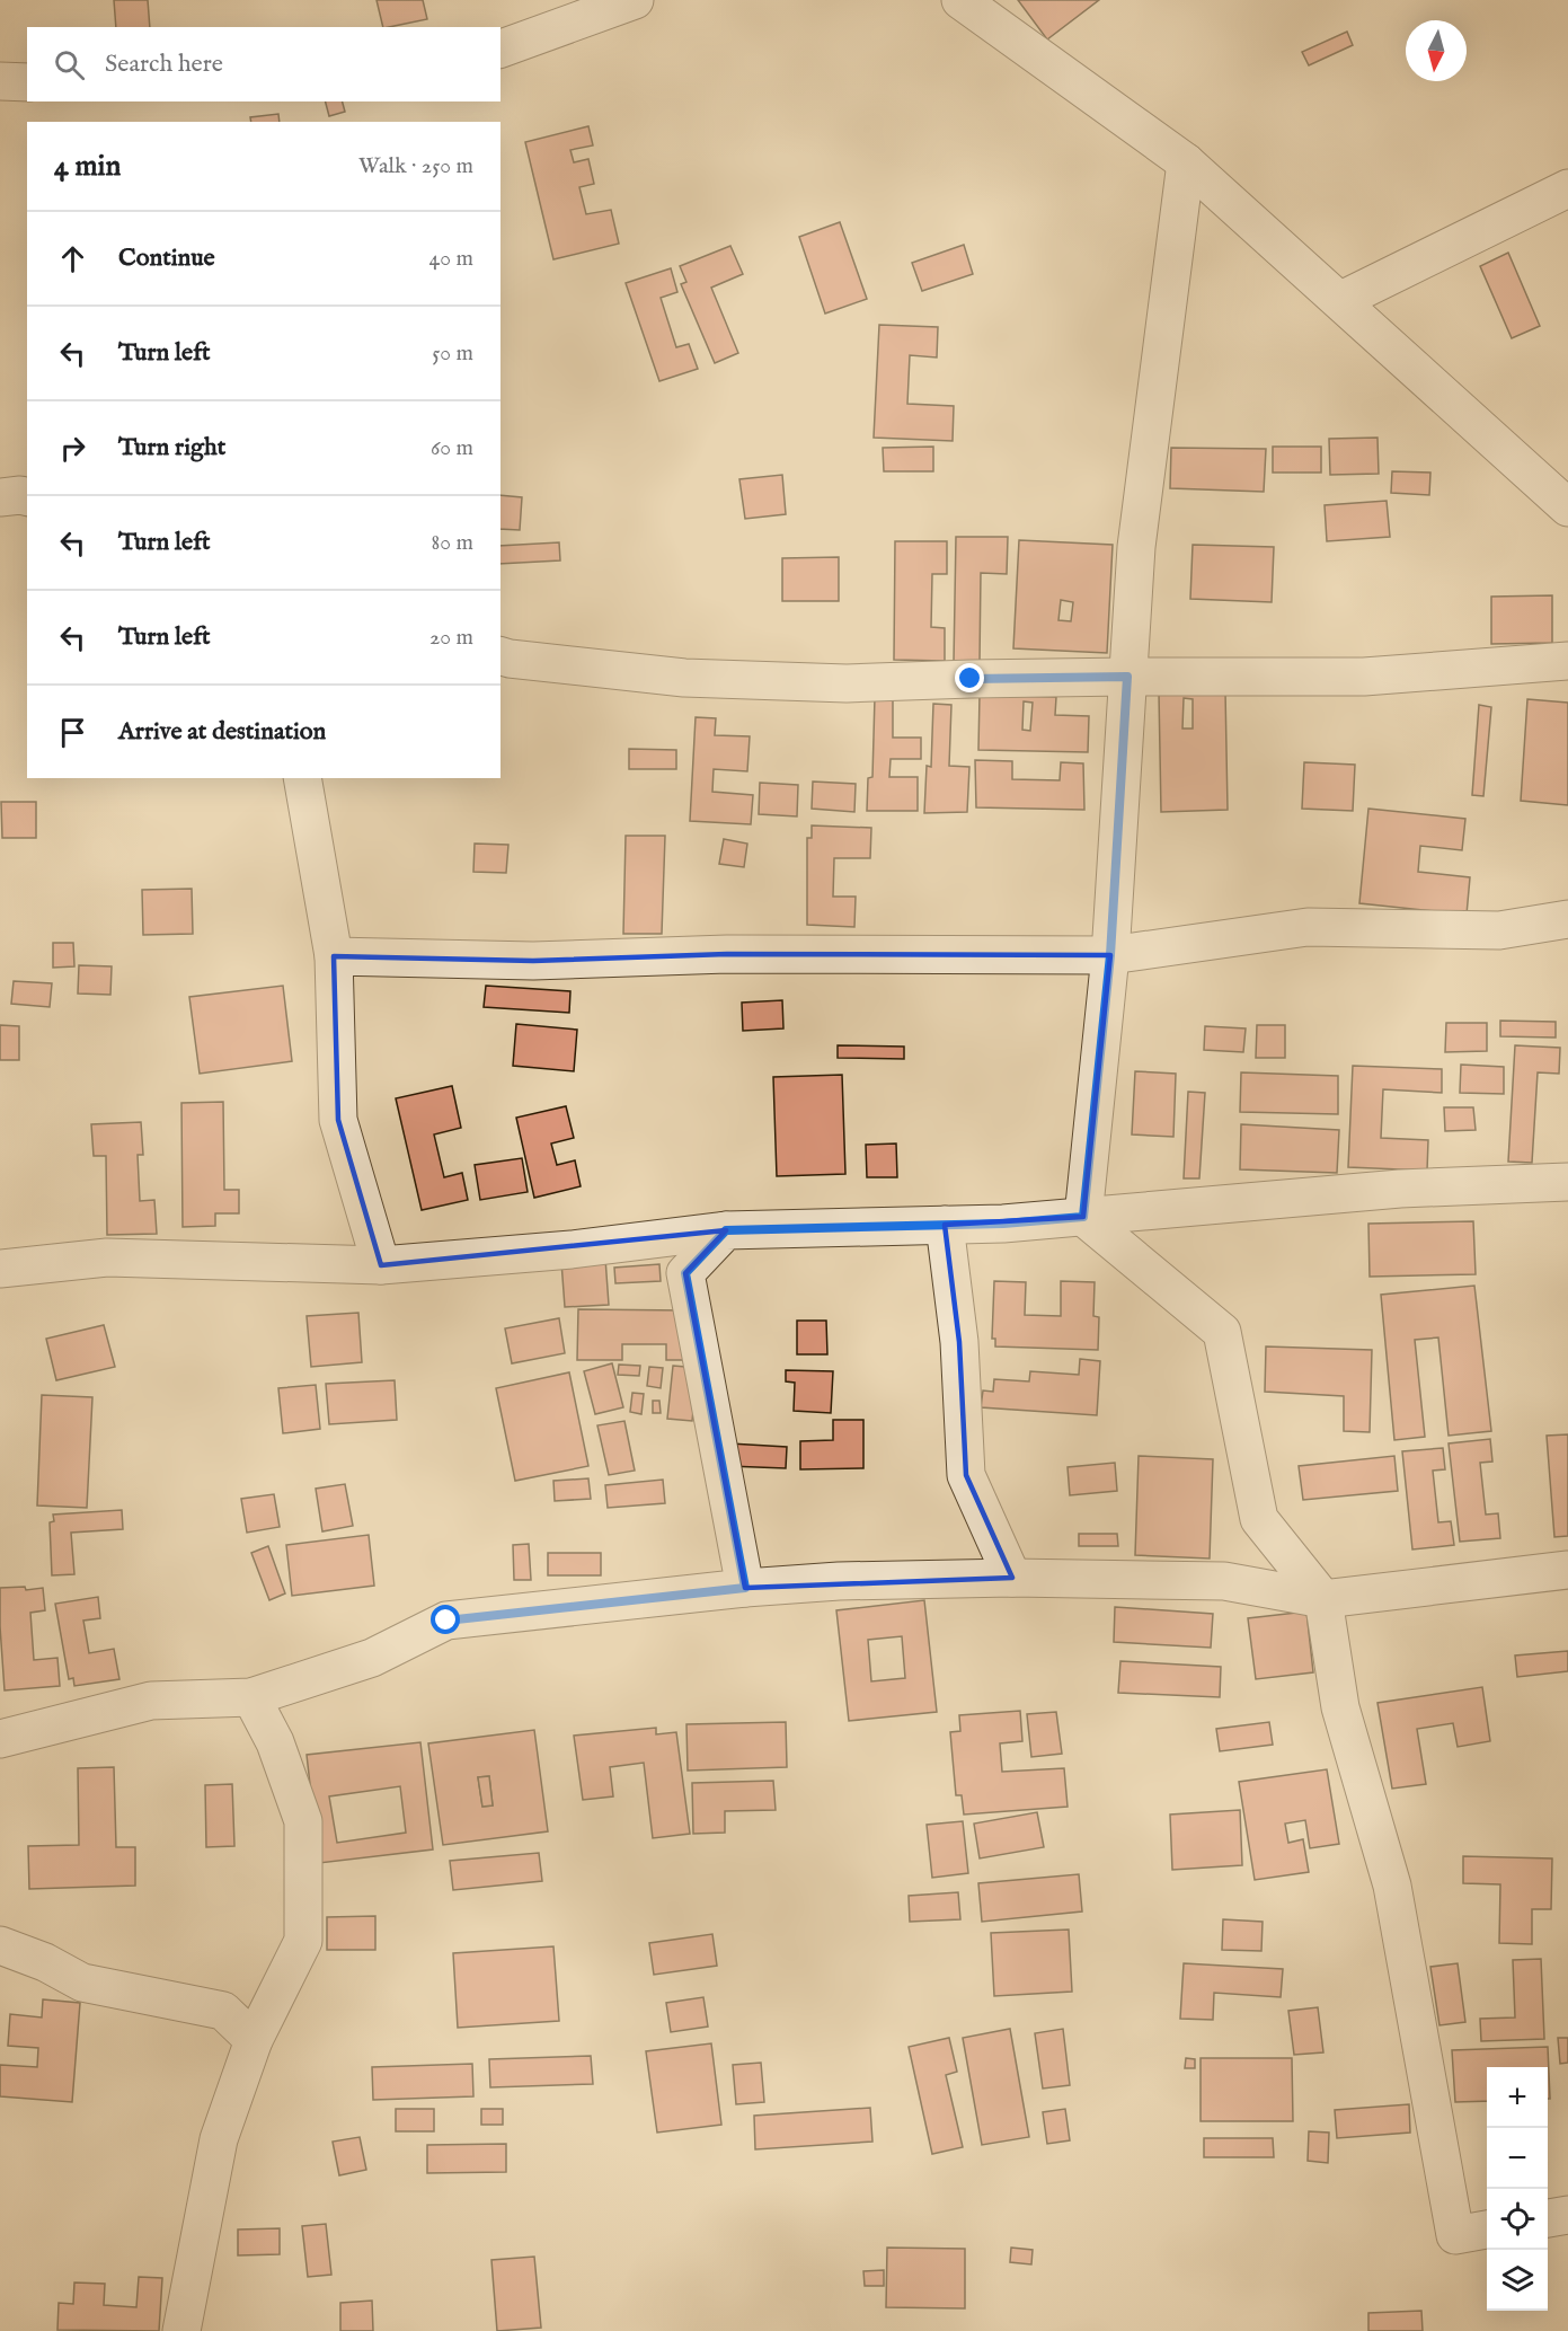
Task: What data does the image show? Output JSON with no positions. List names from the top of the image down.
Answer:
{
  "north": "bottom",
  "page": {
    "search": "Search here",
    "heading": ["4 min", "Walk · 250 m"],
    "list": [
      ["Continue", "40 m"],
      ["Turn left", "50 m"],
      ["Turn right", "60 m"],
      ["Turn left", "80 m"],
      ["Turn left", "20 m"],
      "Arrive at destination"
    ],
    "map_buttons": ["+", "−"]
  }
}
